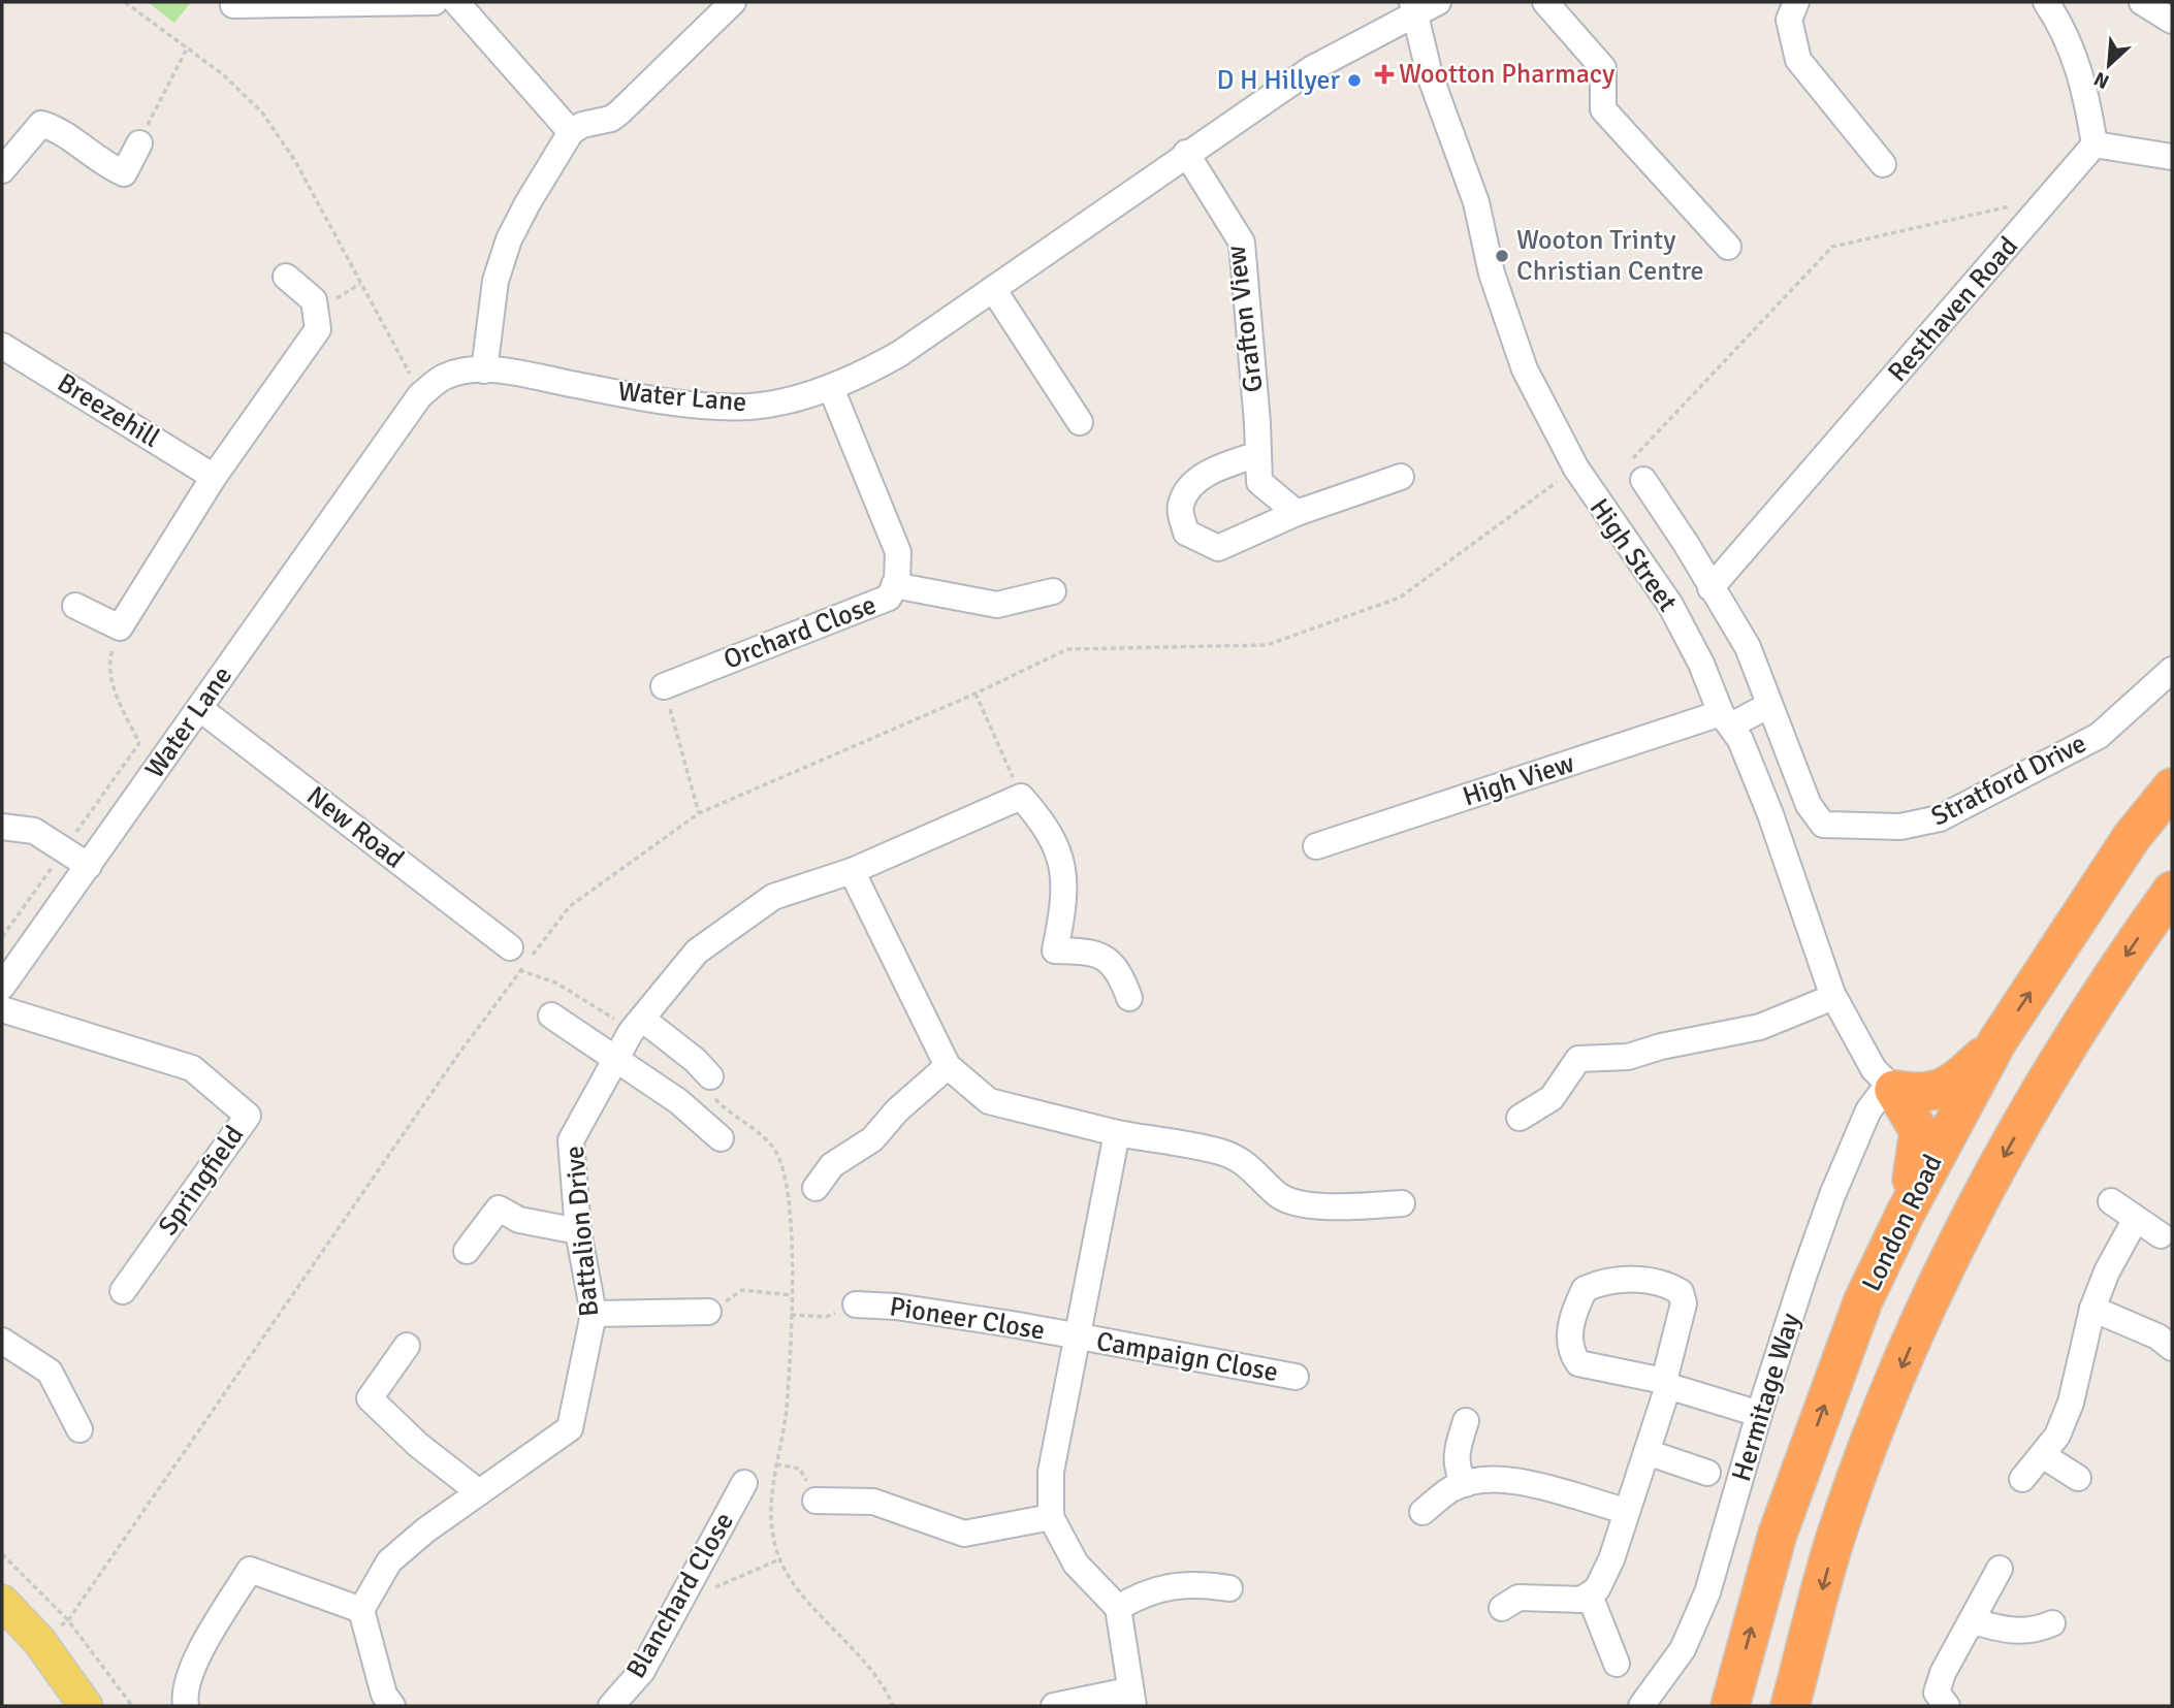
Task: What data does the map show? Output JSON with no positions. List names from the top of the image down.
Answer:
{
  "streets": {
    "highway": ["London Road"],
    "street": [
      "Resthaven Road",
      "Grafton View",
      "Water Lane",
      "Breezehill",
      "High Street",
      "Orchard Close",
      "High View",
      "Stratford Drive",
      "New Road",
      "Springfield",
      "Battalion Drive",
      "Pioneer Close",
      "Campaign Close",
      "Hermitage Way",
      "Blanchard Close"
    ]
  },
  "crossings": [
    ["Resthaven Road", "Stratford Drive"],
    ["Grafton View", "Water Lane"],
    ["Water Lane", "High Street"],
    ["Water Lane", "Orchard Close"],
    ["Water Lane", "New Road"],
    ["High Street", "High View"],
    ["High Street", "Hermitage Way"],
    ["Pioneer Close", "Campaign Close"]
  ],
  "places": {
    "health": ["Wootton Pharmacy"],
    "other": ["D H Hillyer", "Wooton Trinty Christian Centre"]
  },
  "north": "bottom left"
}
